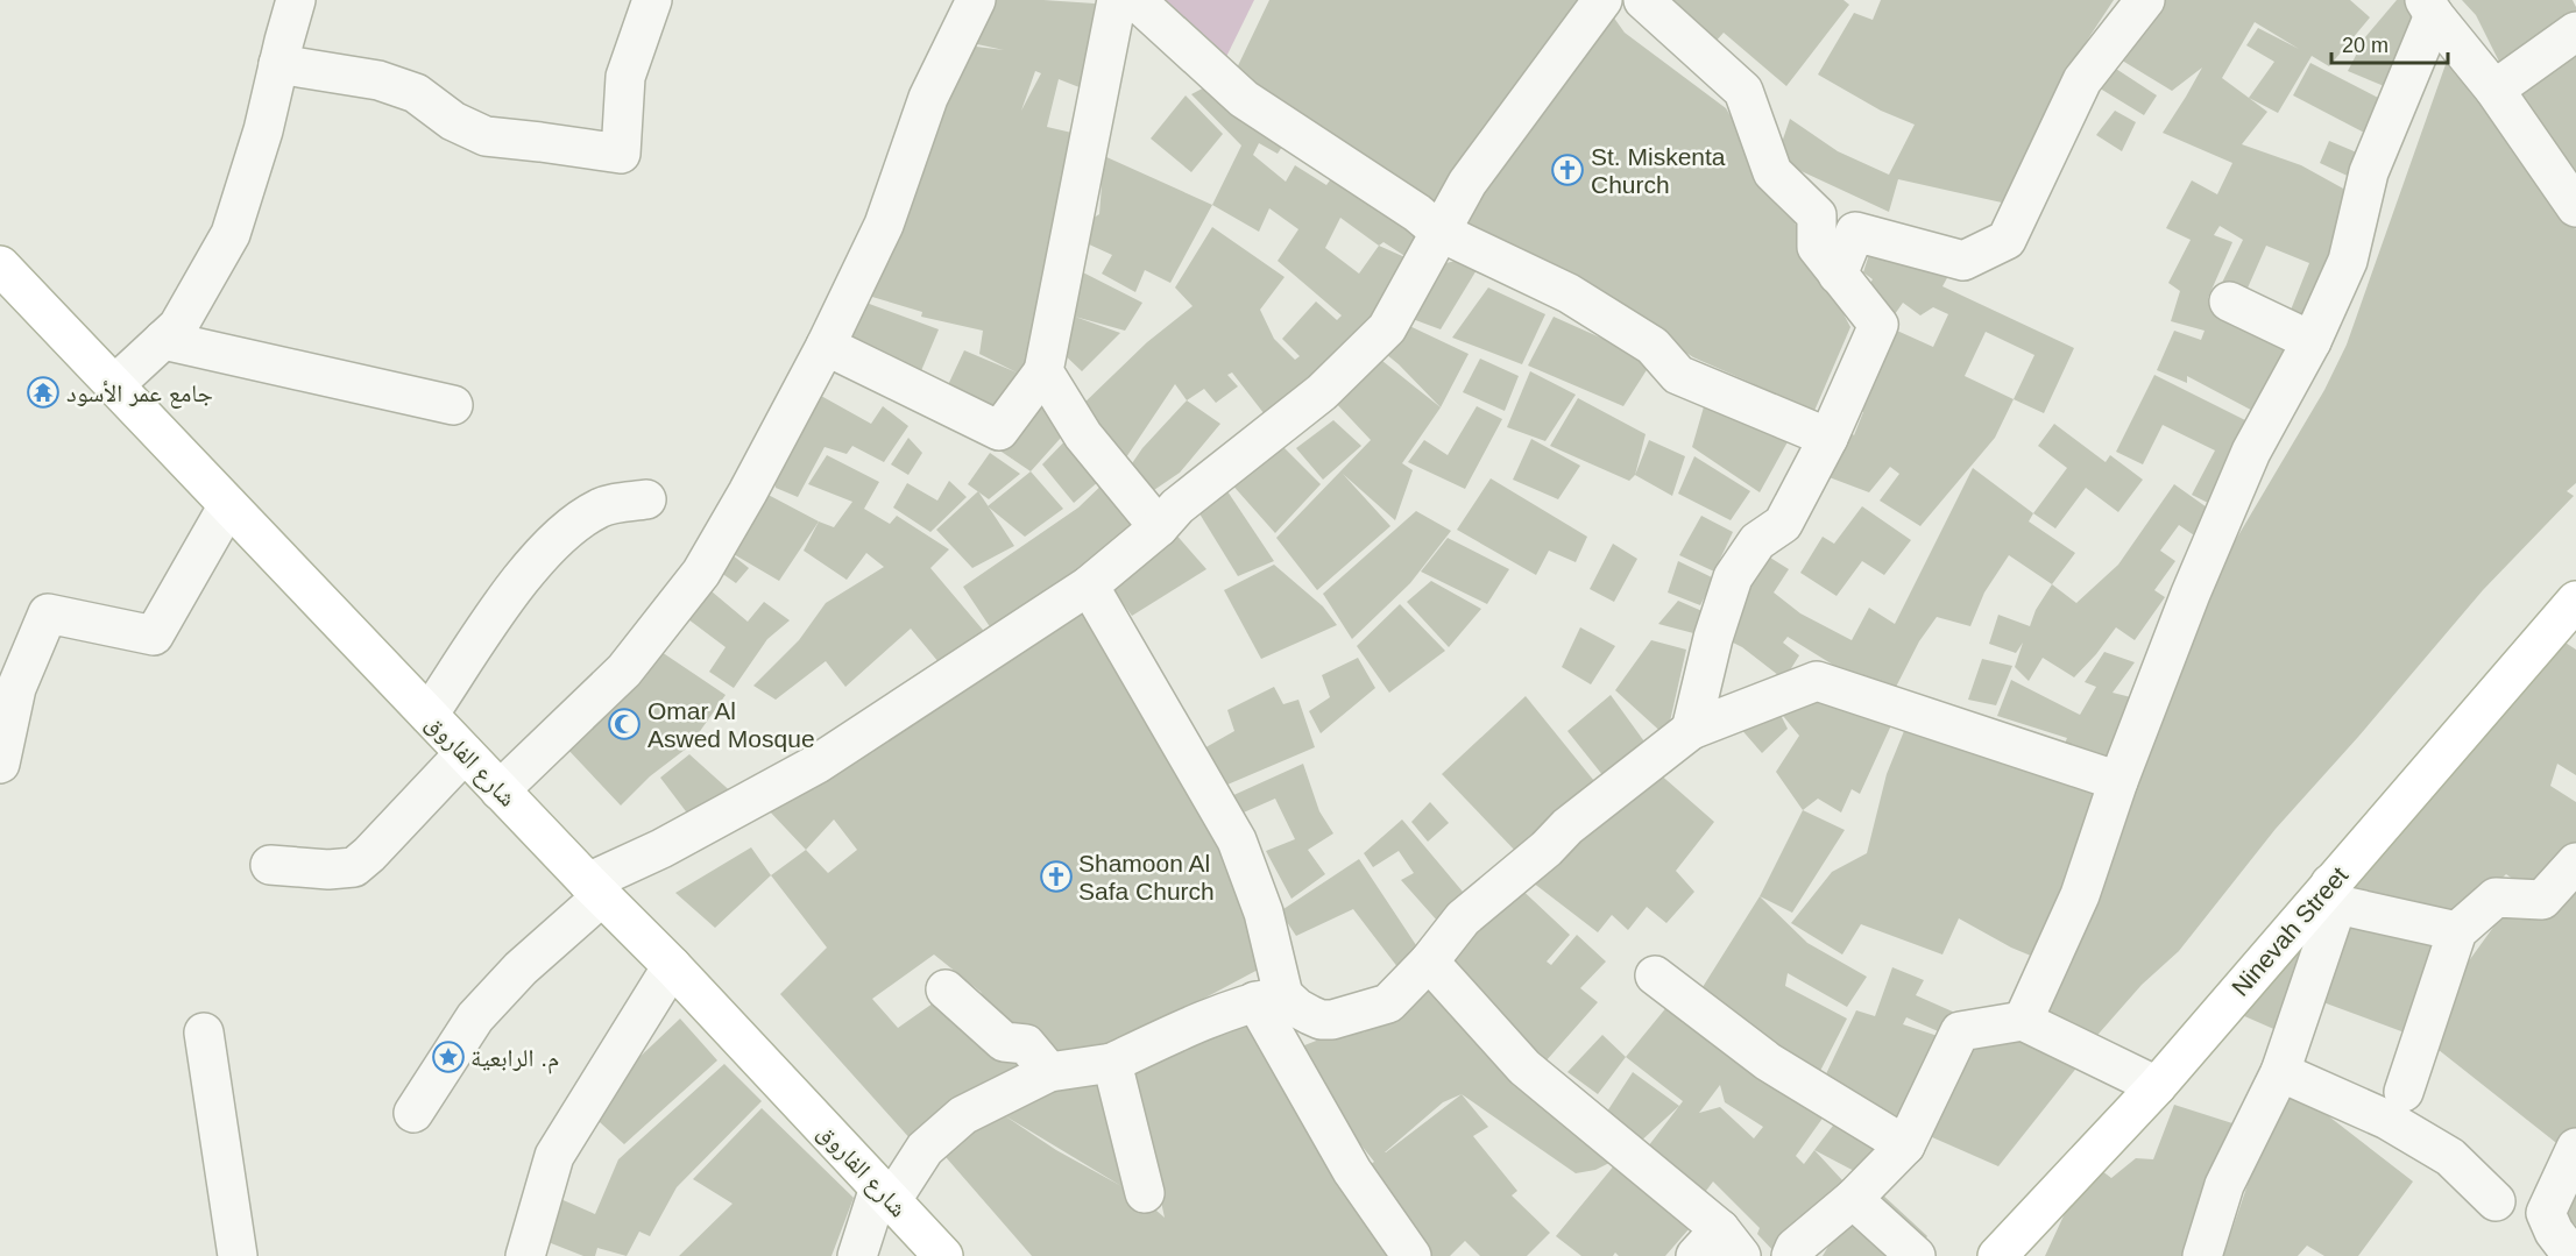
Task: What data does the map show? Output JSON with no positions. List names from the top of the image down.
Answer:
{
  "streets": {
    "main road": ["شارع الفاروق", "Ninevah Street"]
  },
  "places": {
    "church": ["St. Miskenta Church", "Shamoon Al Safa Church"],
    "temple": ["جامع عمر الأسود"],
    "mosque": ["Omar Al Aswed Mosque"],
    "place": ["م. الرابعية"]
  },
  "scale_bar": "20 m"
}
